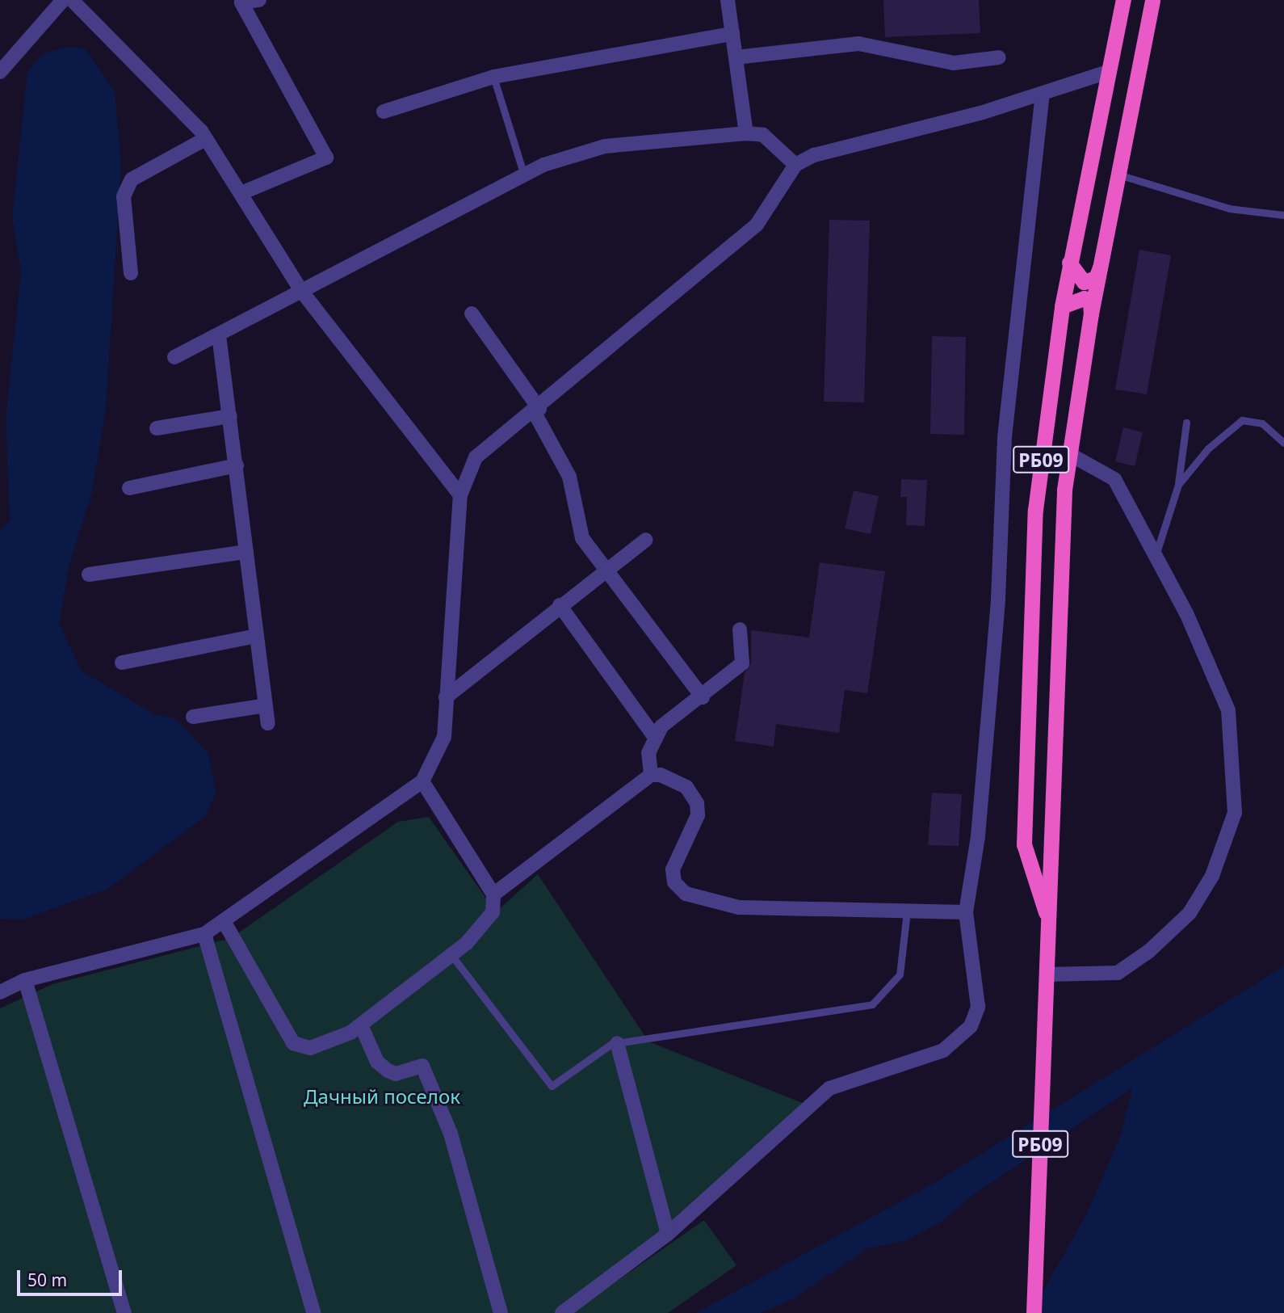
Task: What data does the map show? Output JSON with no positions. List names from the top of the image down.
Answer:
{
  "streets": {
    "highway": ["РБ09"]
  },
  "parks": ["Дачный поселок"],
  "scale_bar": "50 m"
}
